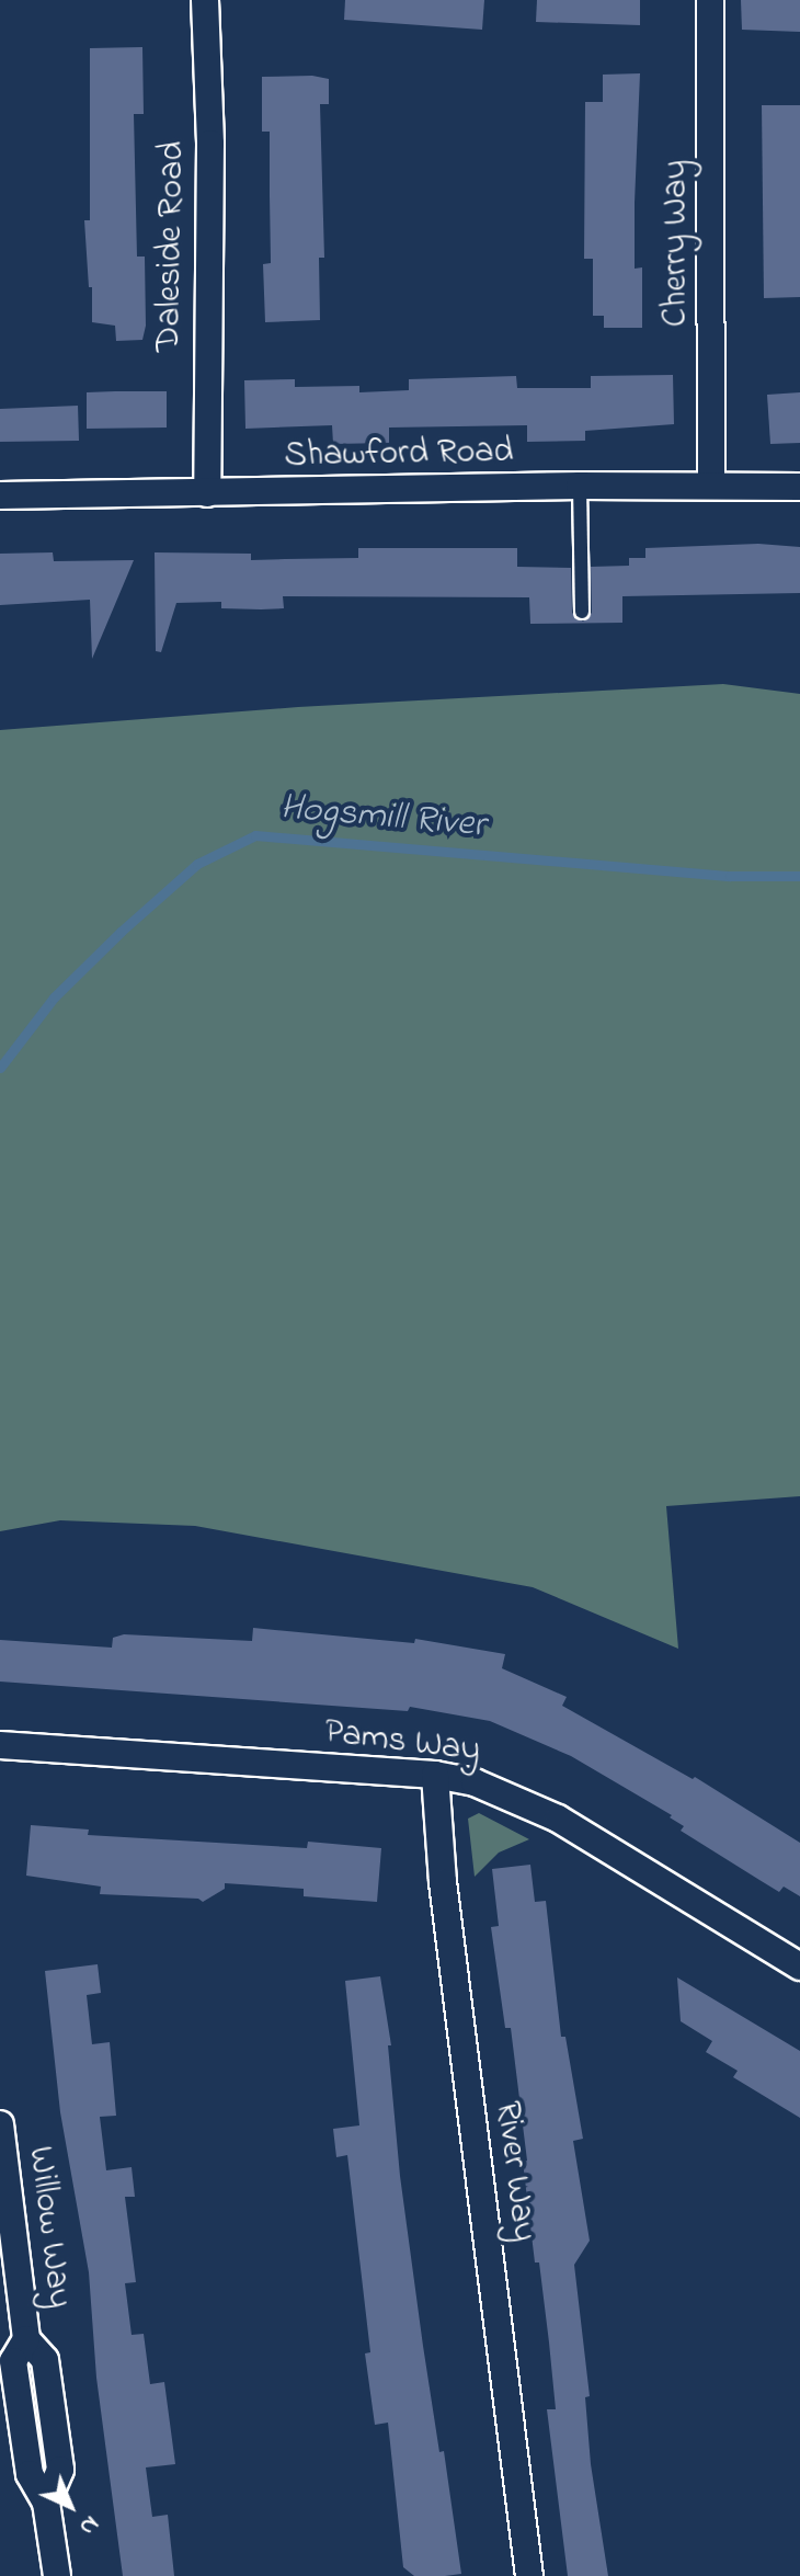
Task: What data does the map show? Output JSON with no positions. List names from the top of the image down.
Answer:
{
  "streets": {
    "street": [
      "Cherry Way",
      "Daleside Road",
      "Shawford Road",
      "Pams Way",
      "River Way",
      "Willow Way"
    ]
  },
  "crossings": [
    ["Cherry Way", "Shawford Road"],
    ["Daleside Road", "Shawford Road"],
    ["Pams Way", "River Way"]
  ],
  "water": ["Hogsmill River"],
  "north": "bottom right"
}
